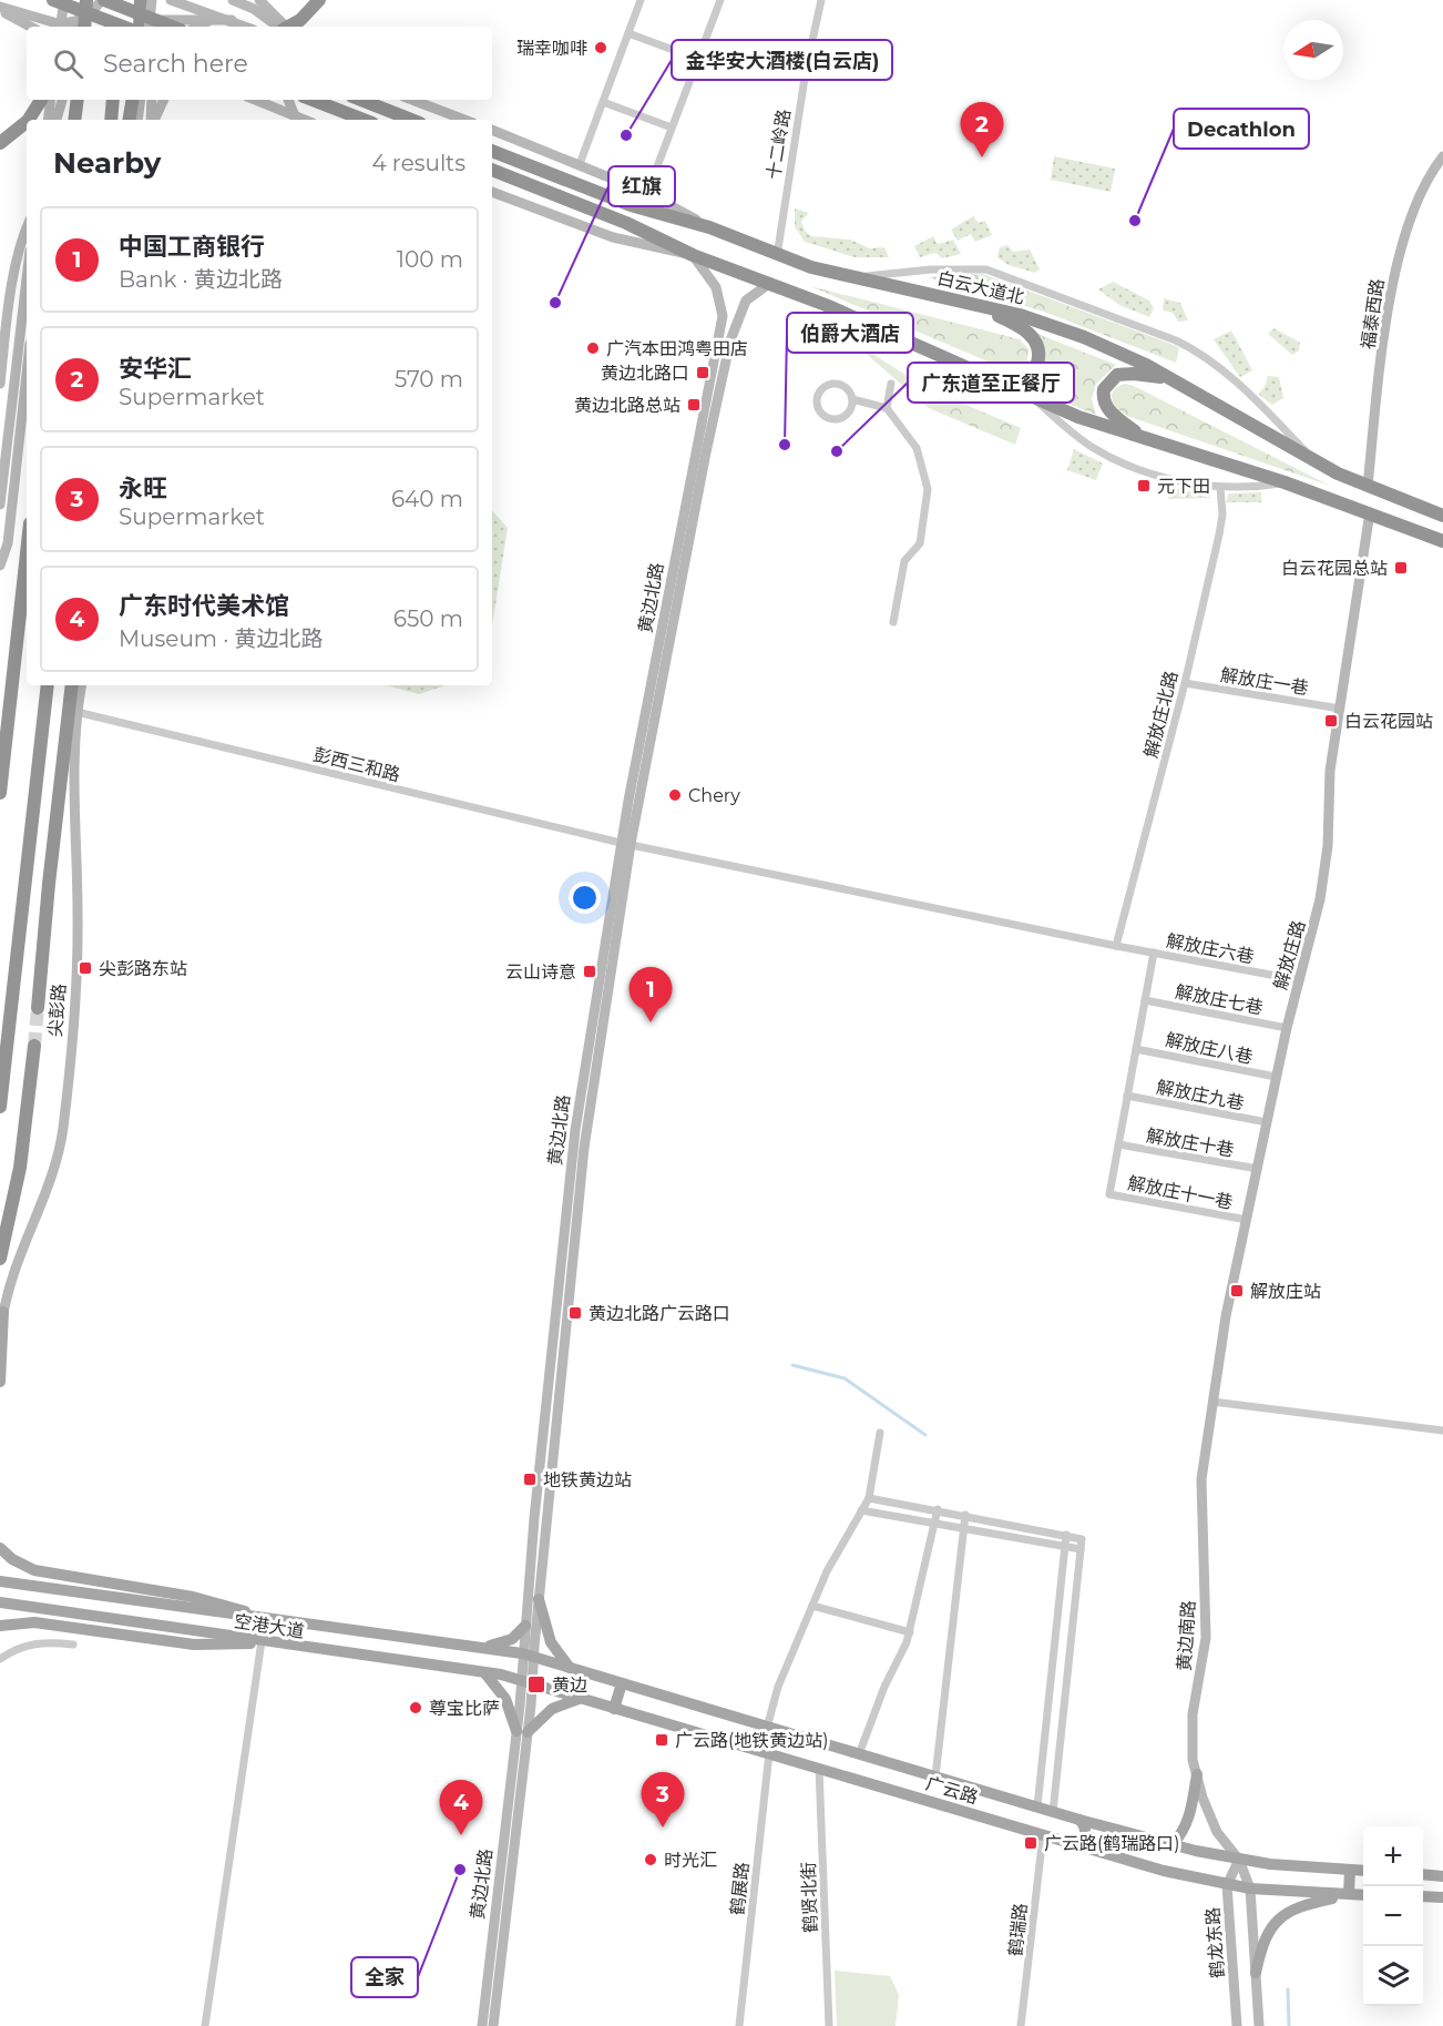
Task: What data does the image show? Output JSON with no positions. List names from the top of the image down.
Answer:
{
  "streets": {
    "highway": ["白云大道北"],
    "main road": ["空港大道", "广云路"],
    "street": [
      "十二岭路",
      "福泰西路",
      "黄边北路",
      "解放庄一巷",
      "解放庄北路",
      "彭西三和路",
      "解放庄六巷",
      "解放庄路",
      "解放庄七巷",
      "尖彭路",
      "解放庄八巷",
      "解放庄九巷",
      "解放庄十巷",
      "解放庄十一巷",
      "黄边南路",
      "鹤展路",
      "鹤贤北街",
      "鹤瑞路",
      "鹤龙东路"
    ]
  },
  "crossings": [
    ["十二岭路", "白云大道北"],
    ["白云大道北", "福泰西路"],
    ["黄边北路", "彭西三和路"],
    ["黄边北路", "空港大道"],
    ["黄边北路", "广云路"],
    ["解放庄一巷", "解放庄北路"],
    ["解放庄一巷", "解放庄路"],
    ["解放庄北路", "彭西三和路"],
    ["解放庄北路", "解放庄六巷"],
    ["彭西三和路", "解放庄六巷"],
    ["彭西三和路", "尖彭路"],
    ["解放庄六巷", "解放庄路"],
    ["解放庄路", "解放庄七巷"],
    ["解放庄路", "解放庄八巷"],
    ["解放庄路", "解放庄九巷"],
    ["解放庄路", "解放庄十巷"],
    ["解放庄路", "解放庄十一巷"],
    ["解放庄路", "黄边南路"],
    ["解放庄十巷", "解放庄十一巷"],
    ["空港大道", "广云路"],
    ["黄边南路", "广云路"],
    ["黄边南路", "鹤龙东路"],
    ["广云路", "鹤展路"],
    ["广云路", "鹤贤北街"],
    ["广云路", "鹤瑞路"],
    ["广云路", "鹤龙东路"]
  ],
  "places": {
    "other": [
      "瑞幸咖啡",
      "金华安大酒楼(白云店)",
      "Decathlon",
      "红旗",
      "广汽本田鸿粤田店",
      "伯爵大酒店",
      "广东道至正餐厅",
      "Chery",
      "尊宝比萨",
      "时光汇",
      "全家"
    ],
    "transit": [
      "黄边北路口",
      "黄边北路总站",
      "元下田",
      "白云花园总站",
      "白云花园站",
      "尖彭路东站",
      "云山诗意",
      "解放庄站",
      "黄边北路广云路口",
      "地铁黄边站",
      "黄边",
      "广云路(地铁黄边站)",
      "广云路(鹤瑞路口)"
    ]
  },
  "north": "left",
  "page": {
    "search": "Search here",
    "pins": [
      "2",
      "1",
      "3",
      "4"
    ],
    "heading": ["Nearby", "4 results"],
    "list": [
      {
        "mark": "1",
        "name": "中国工商银行",
        "note": "Bank · 黄边北路",
        "value": "100 m"
      },
      {
        "mark": "2",
        "name": "安华汇",
        "note": "Supermarket",
        "value": "570 m"
      },
      {
        "mark": "3",
        "name": "永旺",
        "note": "Supermarket",
        "value": "640 m"
      },
      {
        "mark": "4",
        "name": "广东时代美术馆",
        "note": "Museum · 黄边北路",
        "value": "650 m"
      }
    ],
    "map_buttons": ["+", "−"]
  }
}
